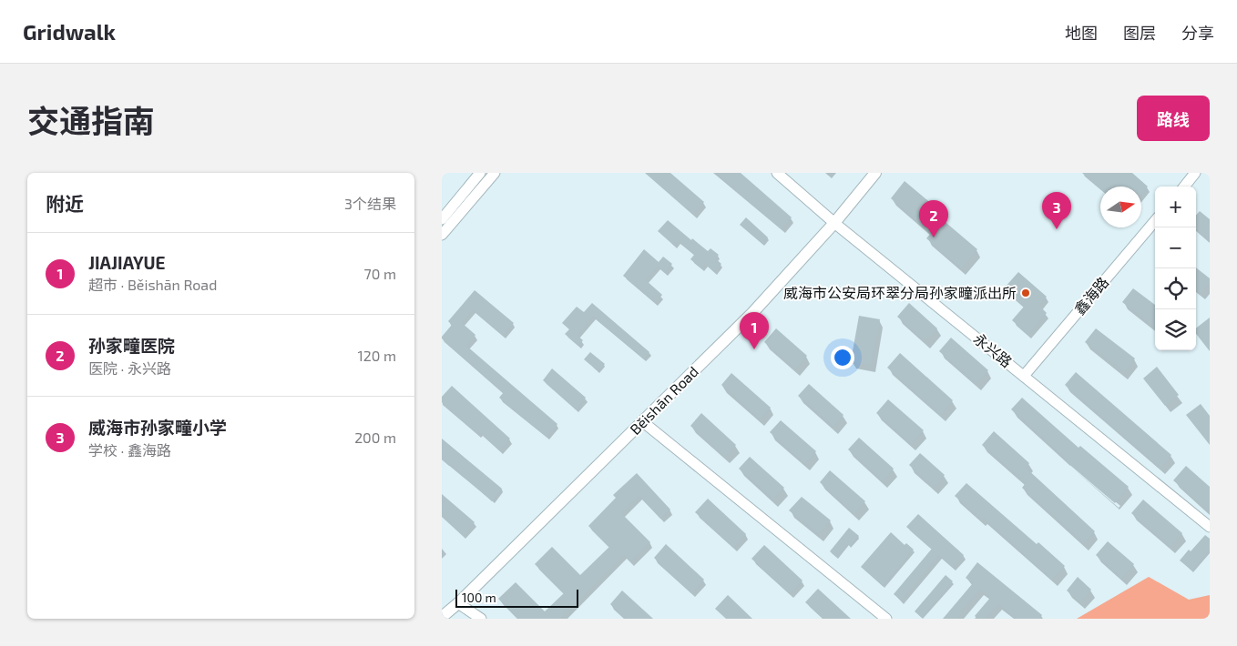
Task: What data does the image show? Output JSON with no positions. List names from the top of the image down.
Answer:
{
  "streets": {
    "main road": ["Běishān Road"],
    "street": ["鑫海路", "永兴路"]
  },
  "crossings": [
    ["鑫海路", "永兴路"],
    ["永兴路", "Běishān Road"]
  ],
  "places": ["威海市公安局环翠分局孙家疃派出所"],
  "scale_bar": "100 m",
  "north": "right",
  "page": {
    "header": "Gridwalk",
    "nav": ["地图", "图层", "分享"],
    "title": "交通指南",
    "buttons": "路线",
    "heading": ["附近", "3个结果"],
    "map_buttons": ["+", "−"],
    "pins": ["3", "2", "1"],
    "list": [
      {
        "mark": "1",
        "name": "JIAJIAYUE",
        "note": "超市 · Běishān Road",
        "value": "70 m"
      },
      {
        "mark": "2",
        "name": "孙家疃医院",
        "note": "医院 · 永兴路",
        "value": "120 m"
      },
      {
        "mark": "3",
        "name": "威海市孙家疃小学",
        "note": "学校 · 鑫海路",
        "value": "200 m"
      }
    ],
    "scale": "100 m"
  }
}
